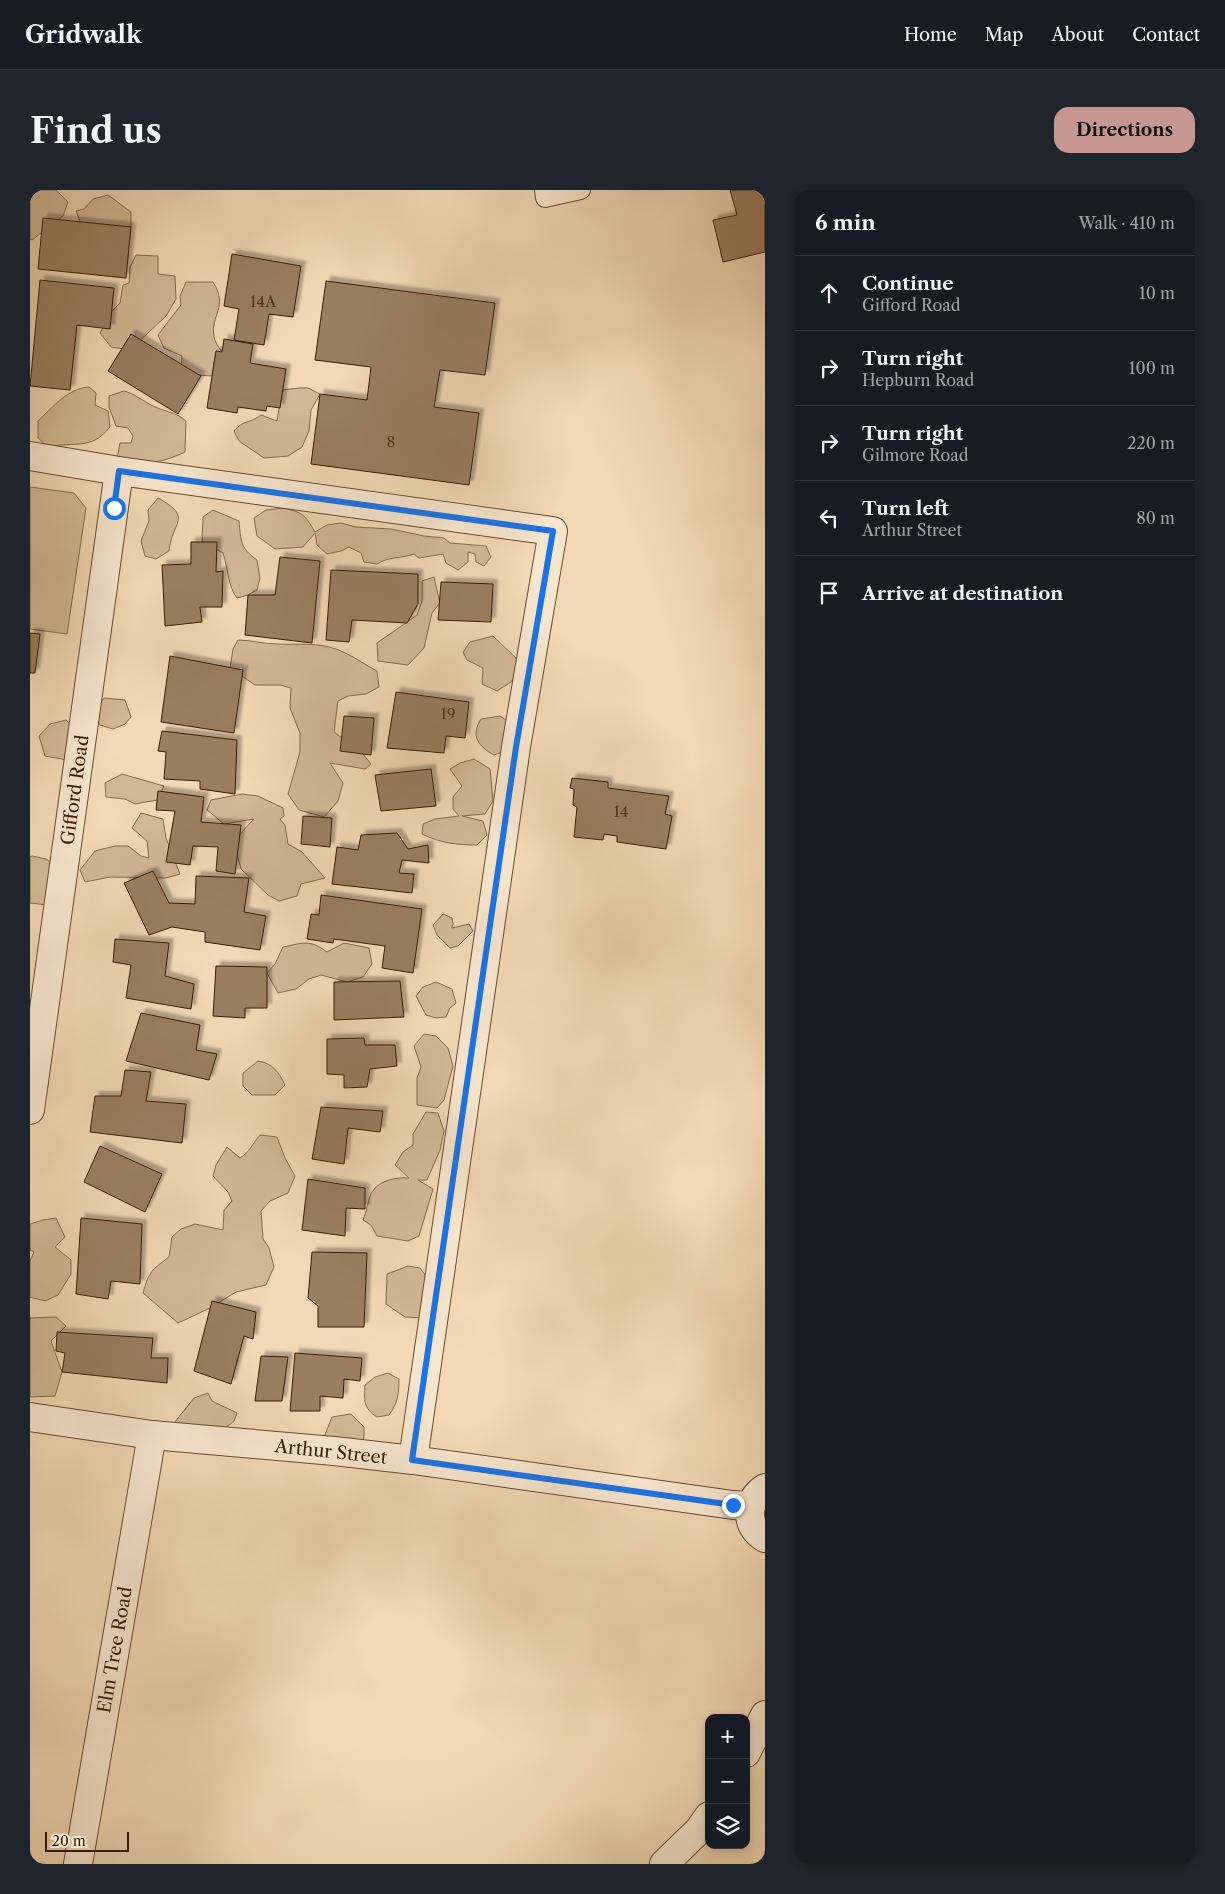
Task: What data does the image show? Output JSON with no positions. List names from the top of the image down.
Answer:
{
  "streets": {
    "street": ["Gifford Road", "Arthur Street", "Elm Tree Road"]
  },
  "crossings": [
    ["Arthur Street", "Elm Tree Road"]
  ],
  "house_numbers": [
    "14A",
    "8",
    "19",
    "14"
  ],
  "scale_bar": "20 m",
  "page": {
    "header": "Gridwalk",
    "nav": [
      "Home",
      "Map",
      "About",
      "Contact"
    ],
    "buttons": "Directions",
    "title": "Find us",
    "heading": ["6 min", "Walk · 410 m"],
    "list": [
      ["Continue", "Gifford Road", "10 m"],
      ["Turn right", "Hepburn Road", "100 m"],
      ["Turn right", "Gilmore Road", "220 m"],
      ["Turn left", "Arthur Street", "80 m"],
      "Arrive at destination"
    ],
    "map_buttons": ["+", "−"],
    "scale": "20 m"
  }
}
